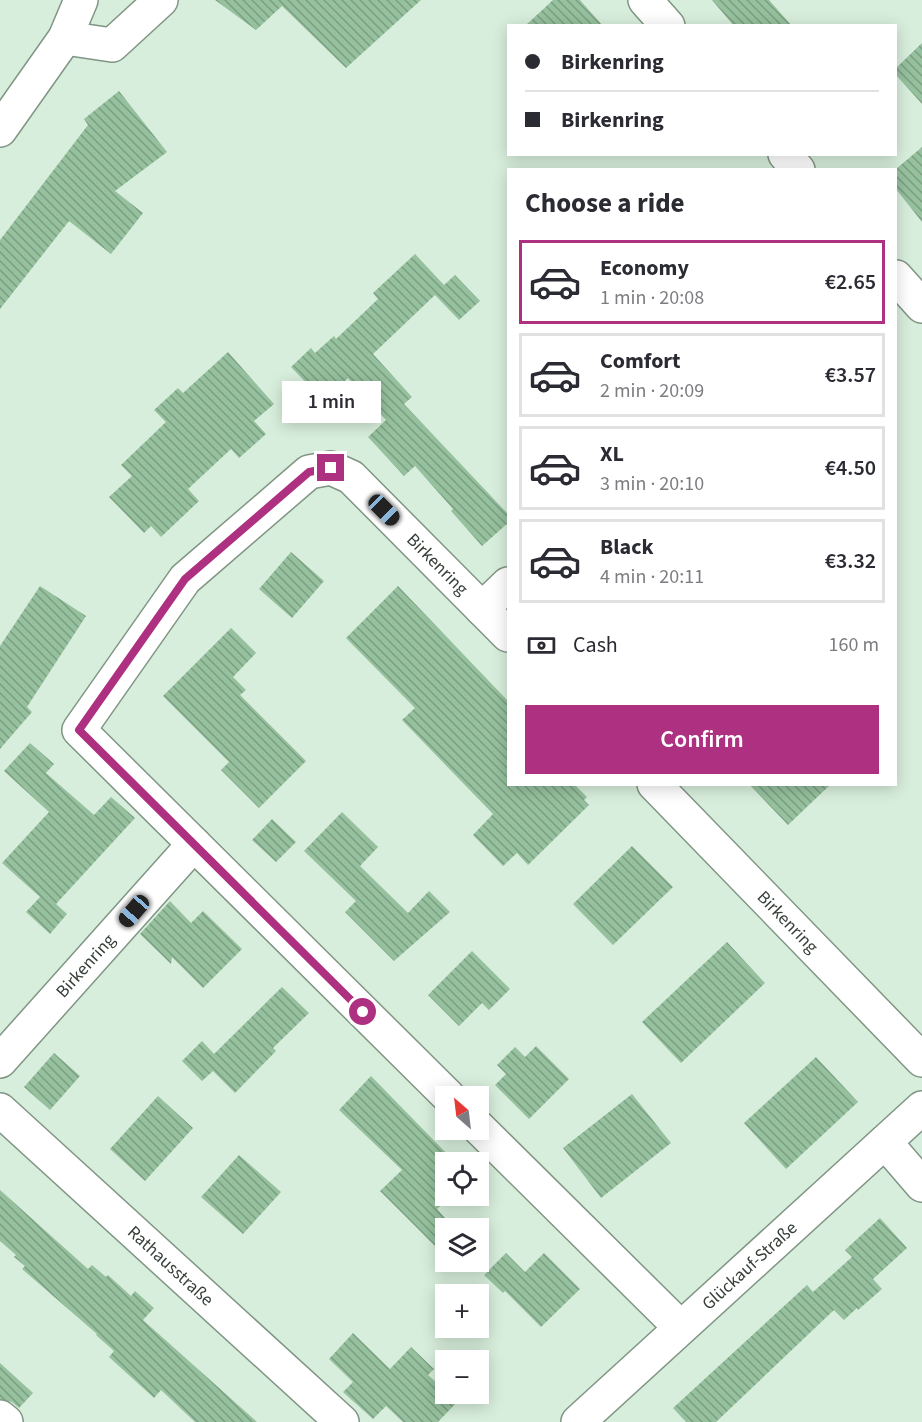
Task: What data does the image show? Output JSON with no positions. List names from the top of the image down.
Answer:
{
  "streets": {
    "street": ["Birkenring", "Glückauf-Straße", "Rathausstraße"]
  },
  "north": "top left",
  "page": {
    "banner": ["Birkenring", "Birkenring"],
    "heading": "Choose a ride",
    "list": [
      {
        "name": "Economy",
        "note": "1 min · 20:08",
        "value": "€2.65"
      },
      {
        "name": "Comfort",
        "note": "2 min · 20:09",
        "value": "€3.57"
      },
      {
        "name": "XL",
        "note": "3 min · 20:10",
        "value": "€4.50"
      },
      {
        "name": "Black",
        "note": "4 min · 20:11",
        "value": "€3.32"
      }
    ],
    "bubble": "1 min",
    "pay": ["Cash", "160 m"],
    "buttons": "Confirm",
    "map_buttons": ["+", "−"]
  }
}
